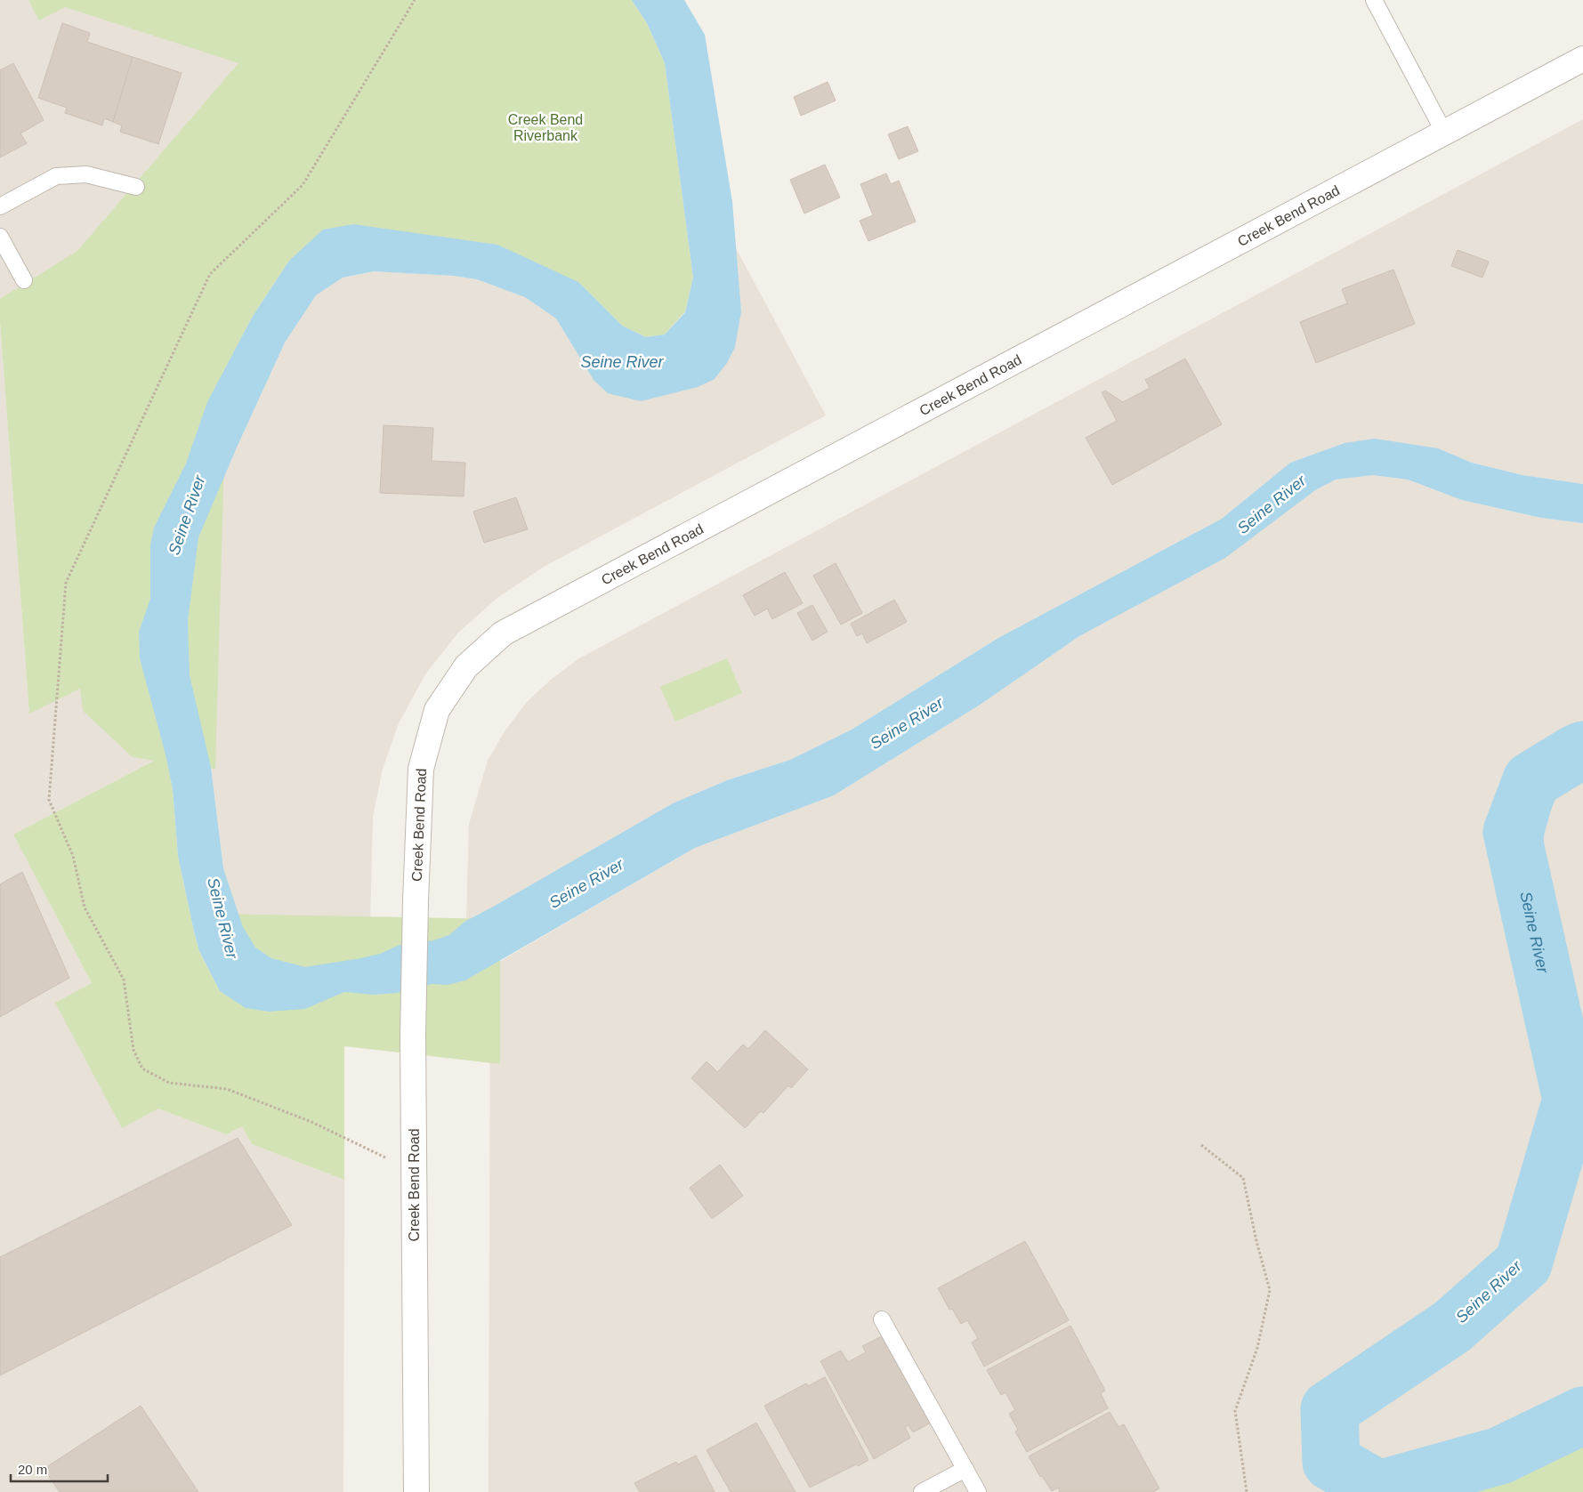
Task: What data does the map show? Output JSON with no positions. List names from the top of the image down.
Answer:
{
  "streets": {
    "street": ["Creek Bend Road"]
  },
  "water": ["Seine River"],
  "parks": ["Creek Bend Riverbank"],
  "scale_bar": "20 m"
}
